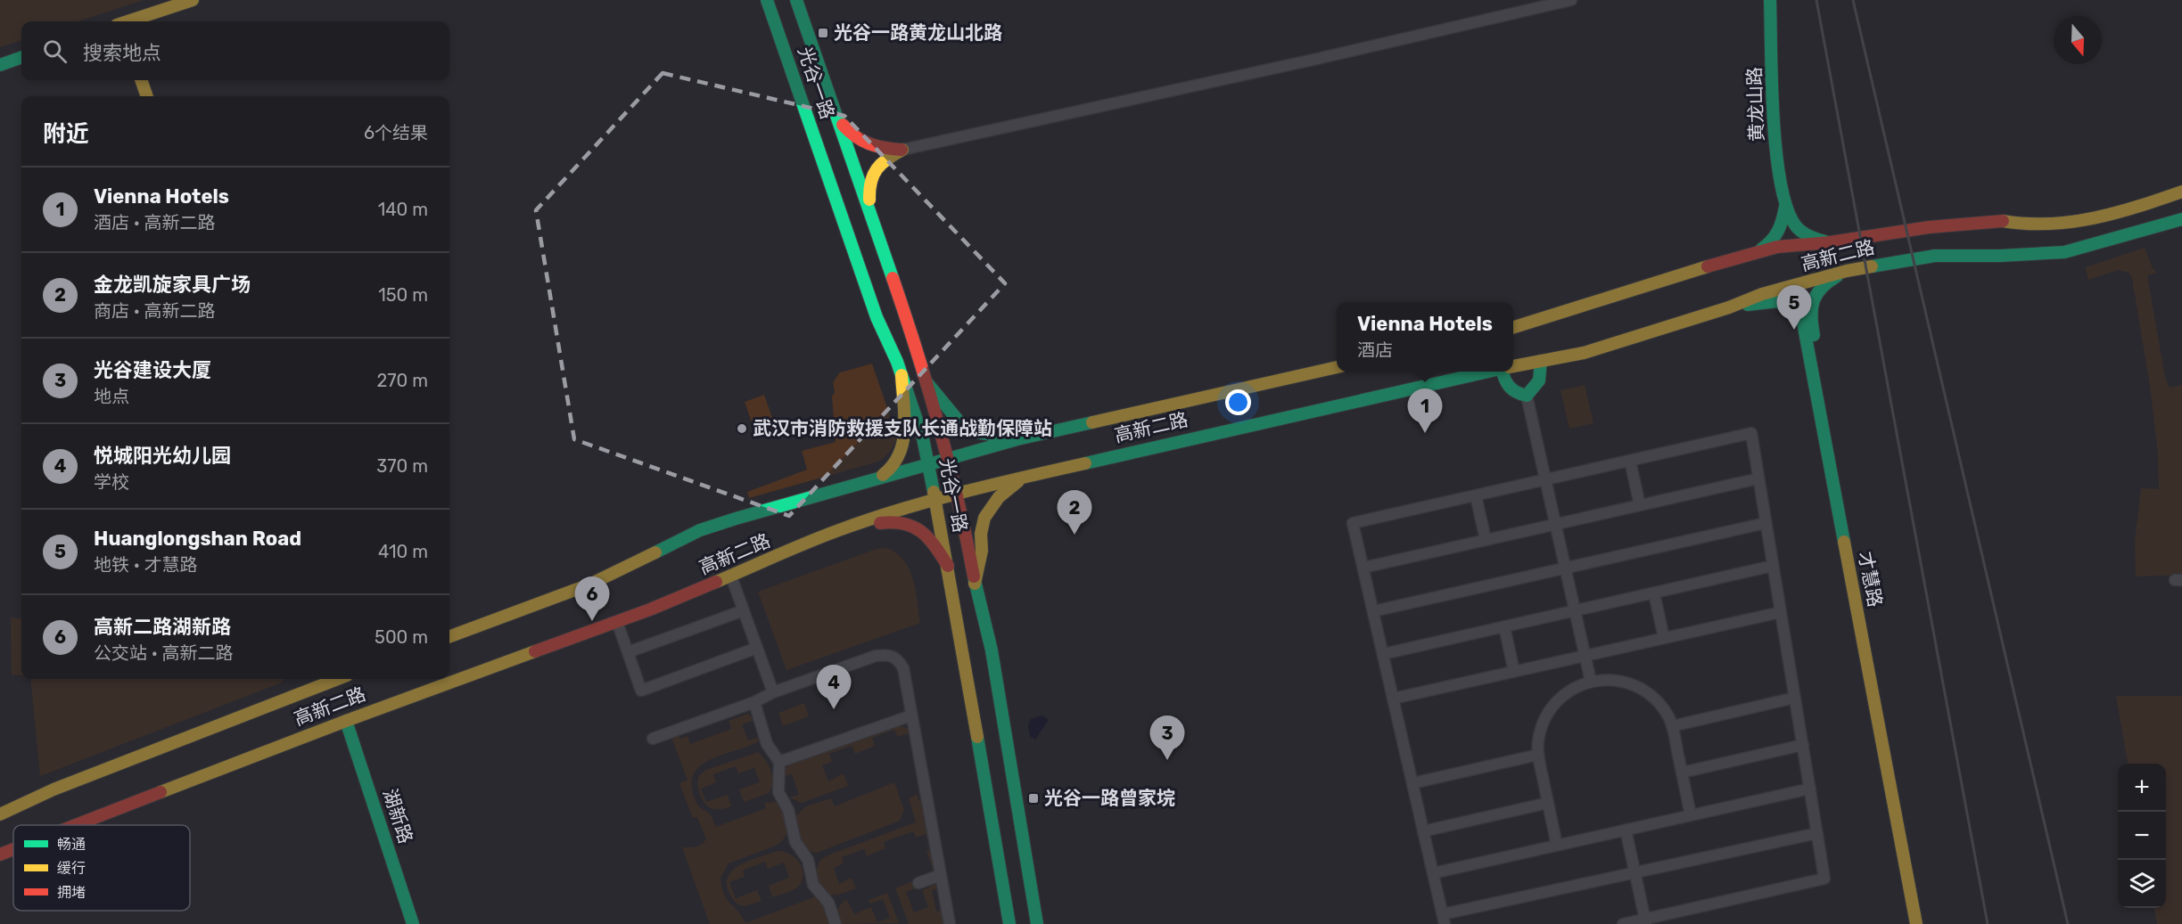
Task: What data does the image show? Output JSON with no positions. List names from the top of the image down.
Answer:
{
  "streets": {
    "main road": [
      "光谷一路",
      "黄龙山路",
      "高新二路",
      "才慧路",
      "湖新路"
    ]
  },
  "crossings": [
    ["光谷一路", "高新二路"],
    ["黄龙山路", "高新二路"],
    ["高新二路", "才慧路"],
    ["高新二路", "湖新路"]
  ],
  "places": {
    "transit": ["光谷一路黄龙山北路", "光谷一路曾家垸"],
    "other": ["武汉市消防救援支队长通战勤保障站"]
  },
  "legend": ["畅通", "缓行", "拥堵"],
  "north": "bottom",
  "page": {
    "search": "搜索地点",
    "heading": ["附近", "6个结果"],
    "list": [
      {
        "mark": "1",
        "name": "Vienna Hotels",
        "note": "酒店 · 高新二路",
        "value": "140 m"
      },
      {
        "mark": "2",
        "name": "金龙凯旋家具广场",
        "note": "商店 · 高新二路",
        "value": "150 m"
      },
      {
        "mark": "3",
        "name": "光谷建设大厦",
        "note": "地点",
        "value": "270 m"
      },
      {
        "mark": "4",
        "name": "悦城阳光幼儿园",
        "note": "学校",
        "value": "370 m"
      },
      {
        "mark": "5",
        "name": "Huanglongshan Road",
        "note": "地铁 · 才慧路",
        "value": "410 m"
      },
      {
        "mark": "6",
        "name": "高新二路湖新路",
        "note": "公交站 · 高新二路",
        "value": "500 m"
      }
    ],
    "pins": [
      "5",
      "1",
      "2",
      "6",
      "4",
      "3"
    ],
    "popup": ["Vienna Hotels", "酒店"],
    "map_buttons": ["+", "−"]
  }
}
